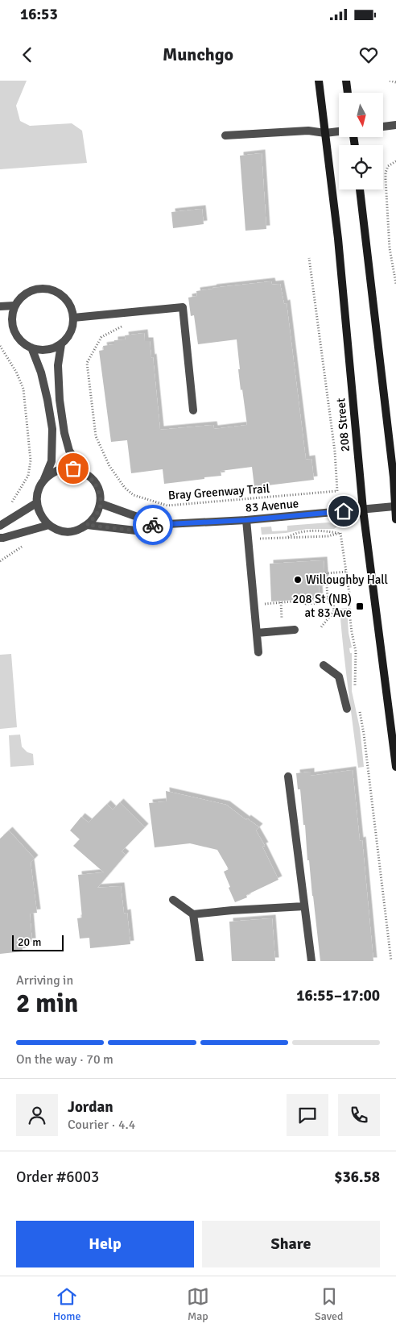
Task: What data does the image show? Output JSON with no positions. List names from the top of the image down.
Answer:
{
  "streets": {
    "main road": ["208 Street"],
    "street": ["83 Avenue"],
    "path": ["Bray Greenway Trail"]
  },
  "crossings": [
    ["208 Street", "83 Avenue"]
  ],
  "places": {
    "other": ["Willoughby Hall"],
    "transit": ["208 St (NB) at 83 Ave"]
  },
  "scale_bar": "20 m",
  "north": "bottom",
  "page": {
    "status": "16:53",
    "header": "Munchgo",
    "scale": "20 m",
    "heading": ["2 min", "Arriving in", "16:55–17:00"],
    "panel": [
      "Jordan",
      "Courier · 4.4",
      "Order #6003",
      "$36.58"
    ],
    "bar": "On the way · 70 m",
    "buttons": ["Help", "Share"],
    "tabs": ["Home", "Map", "Saved"]
  }
}
